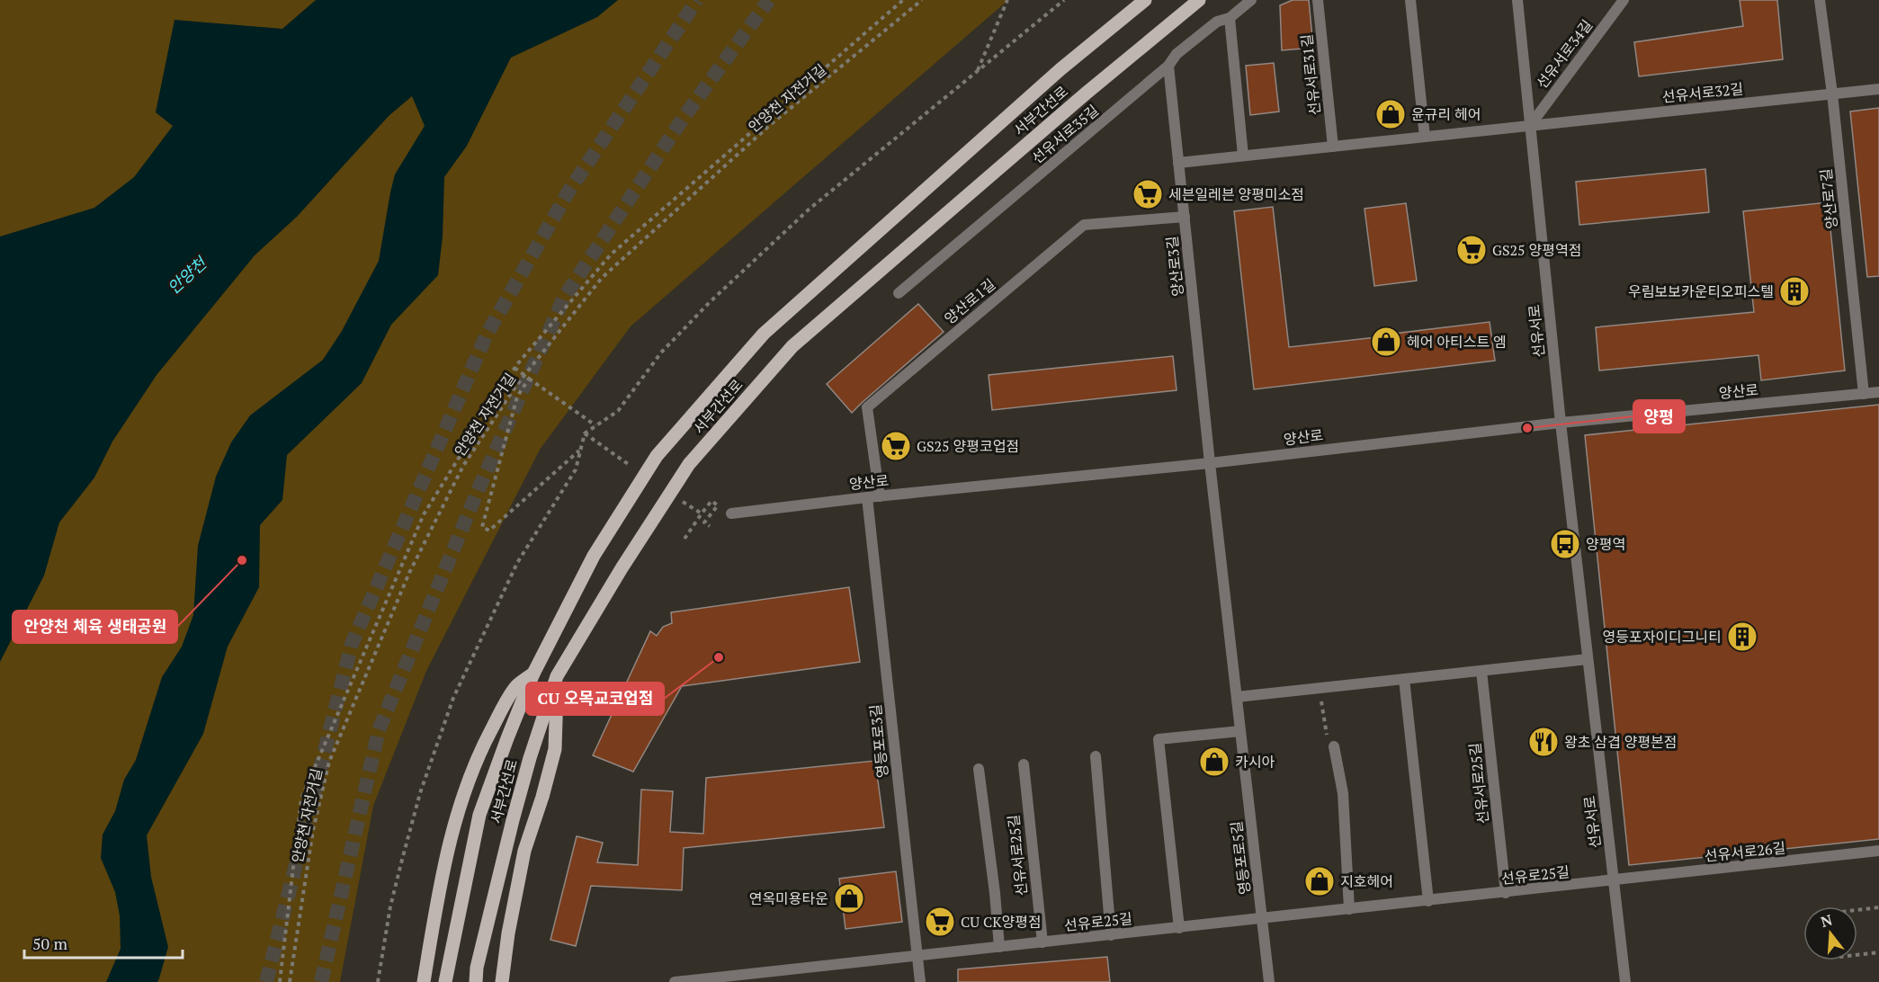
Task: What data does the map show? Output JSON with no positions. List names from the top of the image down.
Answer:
{
  "streets": {
    "main road": ["서부간선로"],
    "street": [
      "선유서로34길",
      "선유서로31길",
      "선유서로32길",
      "선유서로35길",
      "양산로7길",
      "양산로3길",
      "양산로1길",
      "선유서로",
      "양산로",
      "영등포로3길",
      "선유서로25길",
      "선유서로26길",
      "영등포로5길",
      "선유로25길"
    ],
    "path": ["안양천 자전거길"]
  },
  "crossings": [
    ["선유서로34길", "선유서로32길"],
    ["선유서로34길", "선유서로"],
    ["선유서로32길", "양산로7길"],
    ["선유서로32길", "선유서로"],
    ["선유서로35길", "양산로3길"],
    ["양산로7길", "양산로"],
    ["양산로3길", "양산로1길"],
    ["양산로3길", "양산로"],
    ["양산로3길", "영등포로5길"],
    ["양산로1길", "양산로"],
    ["선유서로", "양산로"],
    ["선유서로", "선유서로26길"],
    ["선유서로", "선유로25길"],
    ["양산로", "영등포로3길"],
    ["양산로", "영등포로5길"],
    ["영등포로3길", "선유로25길"],
    ["선유서로25길", "선유로25길"],
    ["선유서로26길", "선유로25길"],
    ["영등포로5길", "선유로25길"]
  ],
  "water": ["안양천"],
  "places": {
    "shop": [
      "윤규리 헤어",
      "헤어 아티스트 엠",
      "카시아",
      "지호헤어",
      "연옥미용타운"
    ],
    "supermarket": [
      "세븐일레븐 양평미소점",
      "GS25 양평역점",
      "GS25 양평코업점",
      "CU CK양평점"
    ],
    "building": ["우림보보카운티오피스텔", "영등포자이디그니티"],
    "other": ["양평", "안양천 체육 생태공원", "CU 오목교코업점"],
    "bus stop": ["양평역"],
    "restaurant": ["왕초 삼겹 양평본점"]
  },
  "scale_bar": "50 m",
  "north": "top"
}
